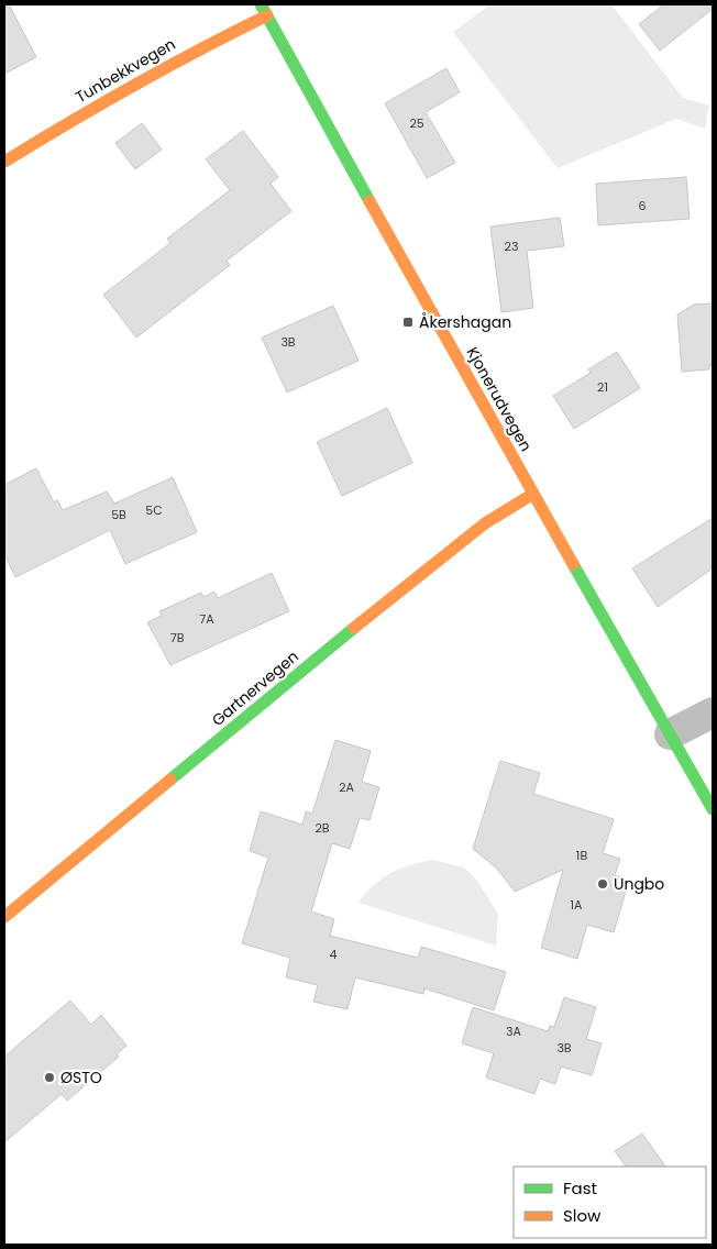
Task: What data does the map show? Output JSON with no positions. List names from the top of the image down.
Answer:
{
  "streets": {
    "street": ["Tunbekkvegen", "Kjonerudvegen", "Gartnervegen"]
  },
  "crossings": [
    ["Tunbekkvegen", "Kjonerudvegen"],
    ["Kjonerudvegen", "Gartnervegen"]
  ],
  "places": {
    "transit": ["Åkershagan"],
    "other": ["Ungbo", "ØSTO"]
  },
  "house_numbers": [
    "25",
    "6",
    "23",
    "3B",
    "21",
    "5C",
    "5B",
    "7A",
    "7B",
    "2A",
    "2B",
    "1B",
    "1A",
    "4",
    "3A",
    "3B"
  ],
  "legend": ["Fast", "Slow"]
}
